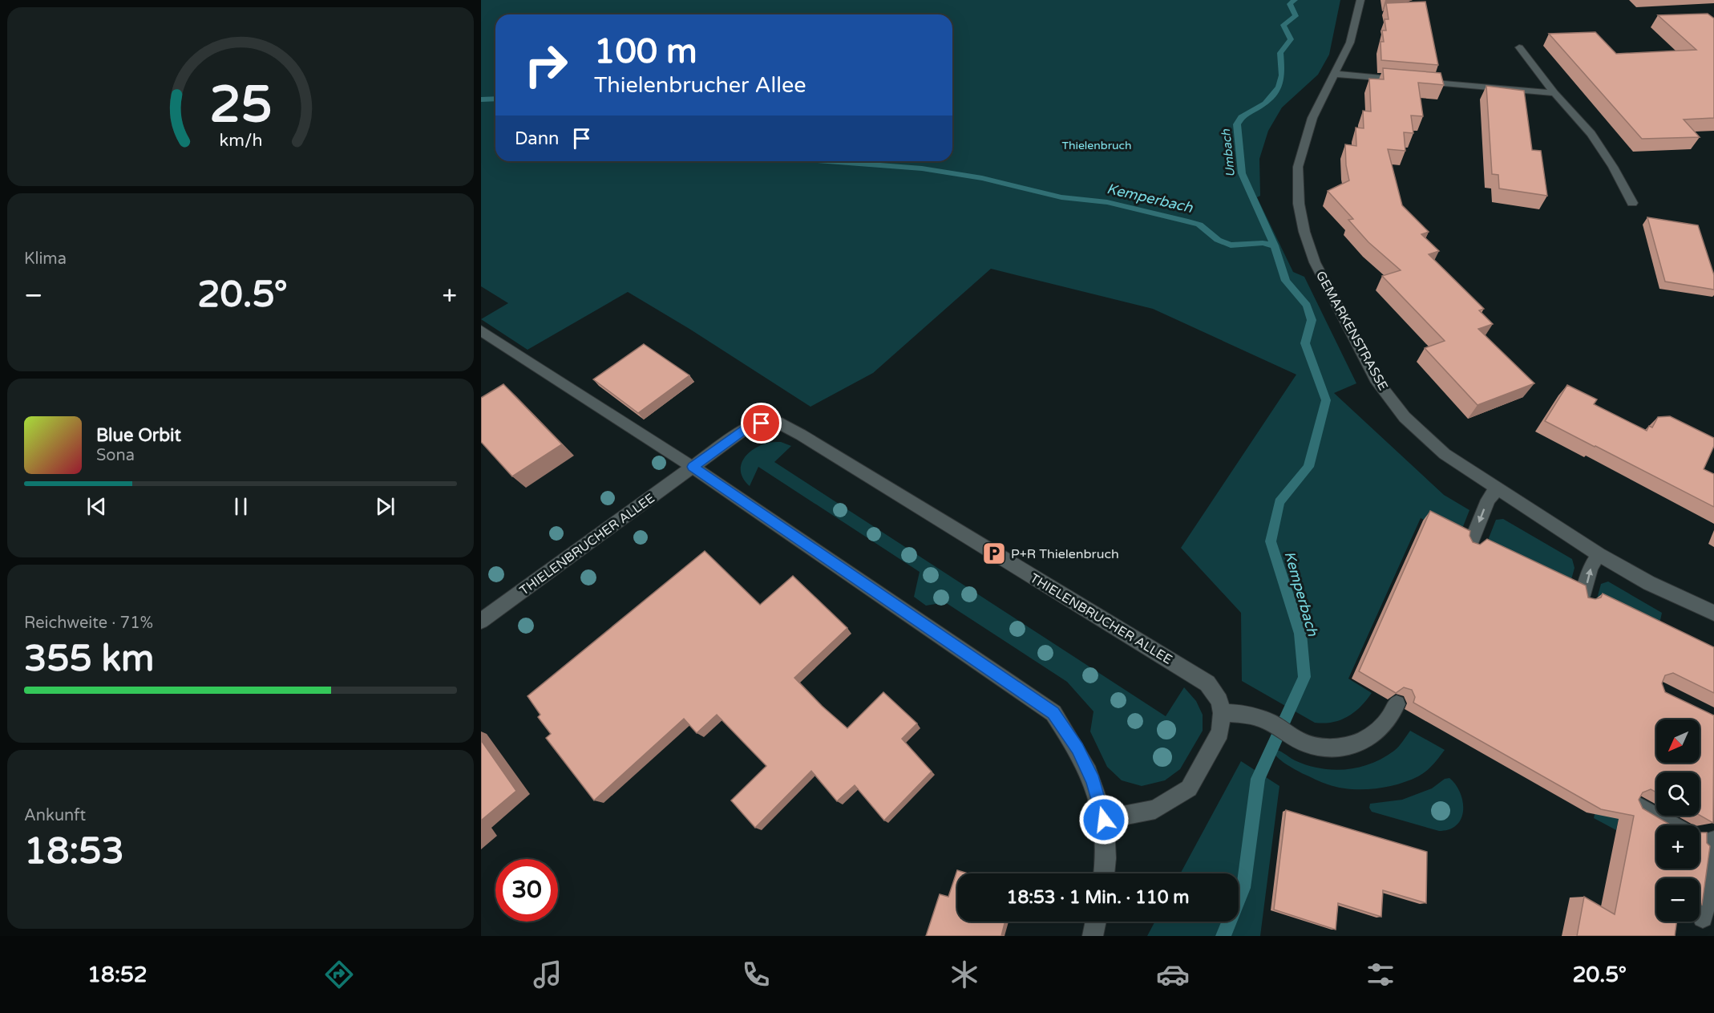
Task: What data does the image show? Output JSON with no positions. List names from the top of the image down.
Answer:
{
  "streets": {
    "street": ["GEMARKENSTRASSE", "THIELENBRUCHER ALLEE"]
  },
  "water": ["Umbach", "Kemperbach"],
  "parks": ["Thielenbruch"],
  "places": {
    "parking": ["P+R Thielenbruch"]
  },
  "north": "bottom left",
  "page": {
    "turn": ["100 m", "Thielenbrucher Allee"],
    "then": "Dann",
    "tile": [
      "Klima",
      ["Reichweite · 71%", "355 km"],
      ["Ankunft", "18:53"]
    ],
    "heat": ["−", "20.5°", "+"],
    "song": ["Blue Orbit", "Sona"],
    "map_buttons": ["+", "−"],
    "limit": "30",
    "trip": "18:53 · 1 Min. · 110 m",
    "tabs": ["18:52", "20.5°"],
    "gauge": ["25", "km/h"]
  }
}
